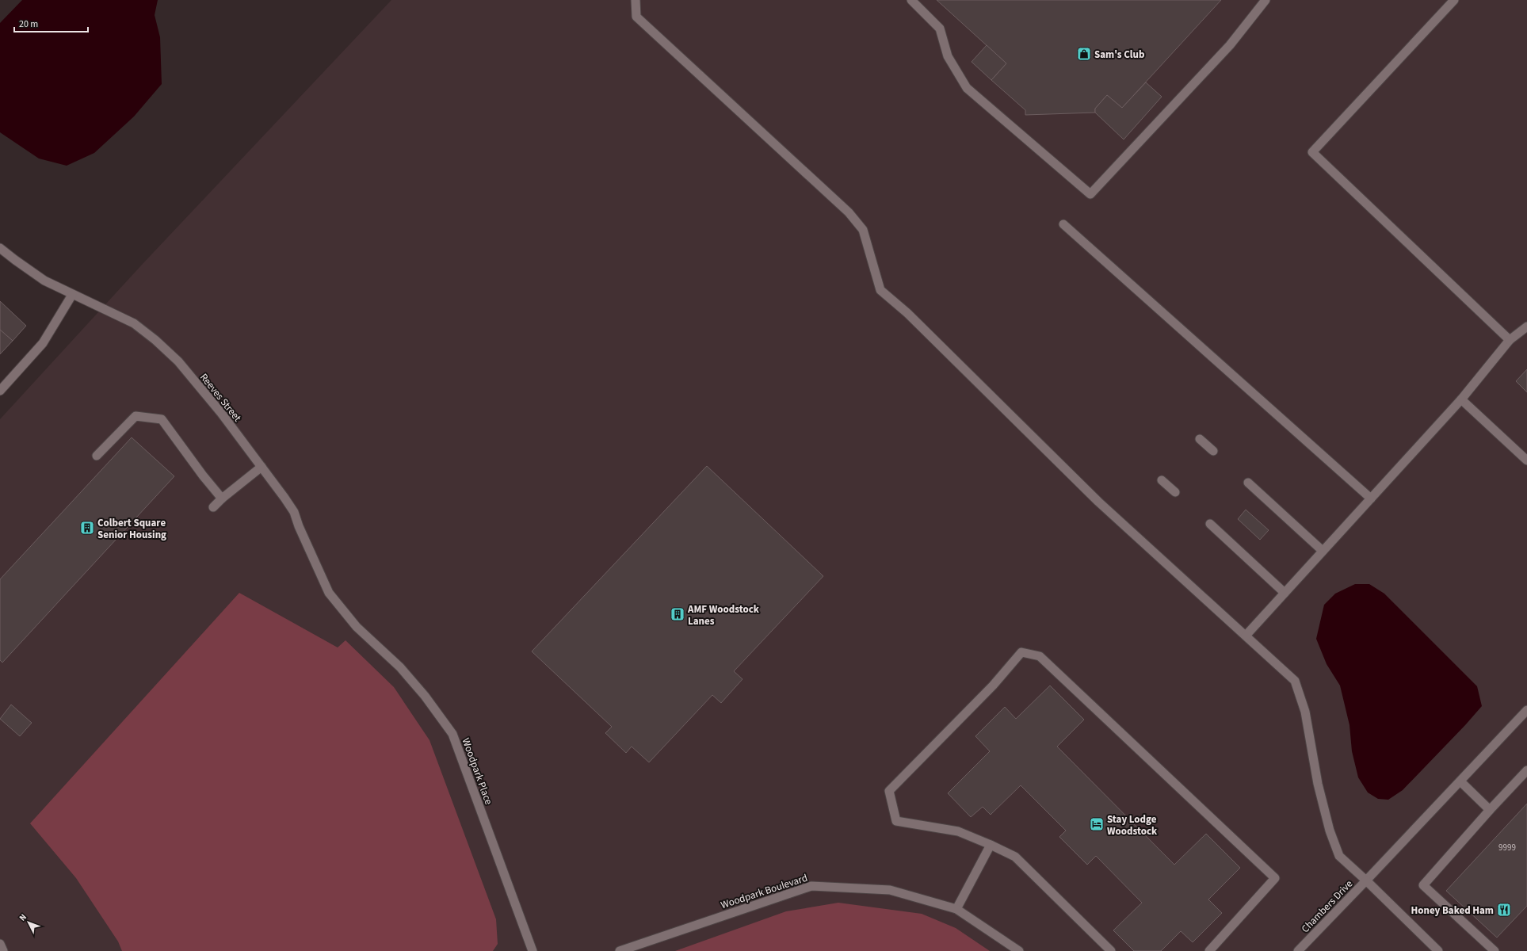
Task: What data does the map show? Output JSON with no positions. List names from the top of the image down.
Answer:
{
  "streets": {
    "street": [
      "Reeves Street",
      "Woodpark Place",
      "Woodpark Boulevard",
      "Chambers Drive"
    ]
  },
  "crossings": [
    ["Reeves Street", "Woodpark Place"]
  ],
  "places": {
    "shop": ["Sam's Club"],
    "building": ["Colbert Square Senior Housing", "AMF Woodstock Lanes"],
    "hotel": ["Stay Lodge Woodstock"],
    "restaurant": ["Honey Baked Ham"]
  },
  "house_numbers": ["9999"],
  "scale_bar": "20 m",
  "north": "top left"
}
